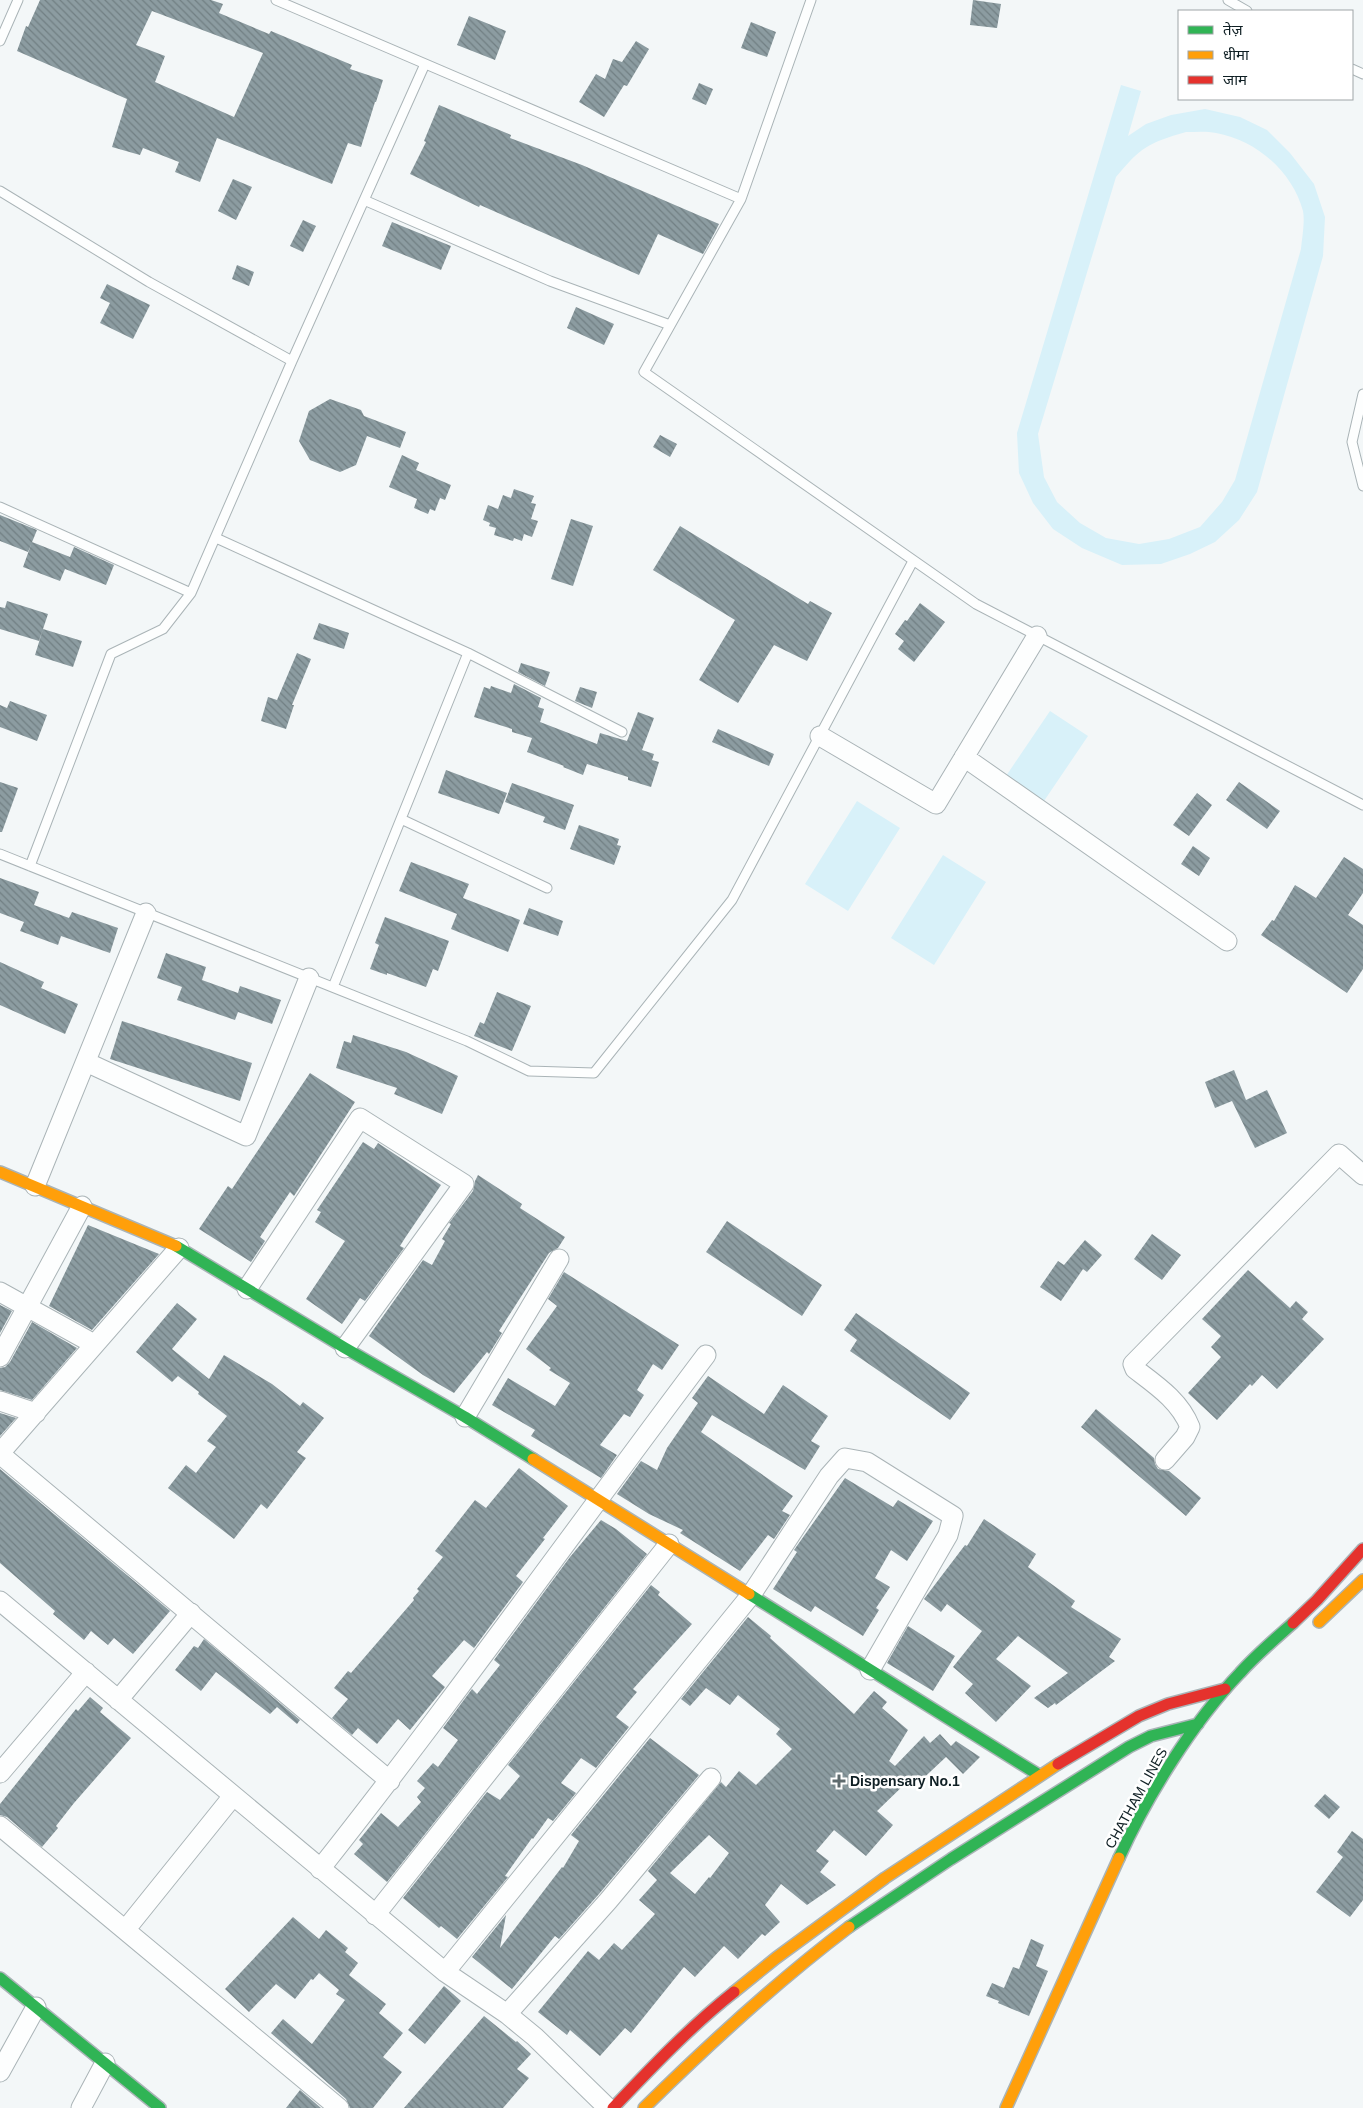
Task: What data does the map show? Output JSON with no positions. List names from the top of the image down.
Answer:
{
  "streets": {
    "main road": ["CHATHAM LINES"]
  },
  "places": {
    "health": ["Dispensary No.1"]
  },
  "legend": ["तेज़", "धीमा", "जाम"]
}
